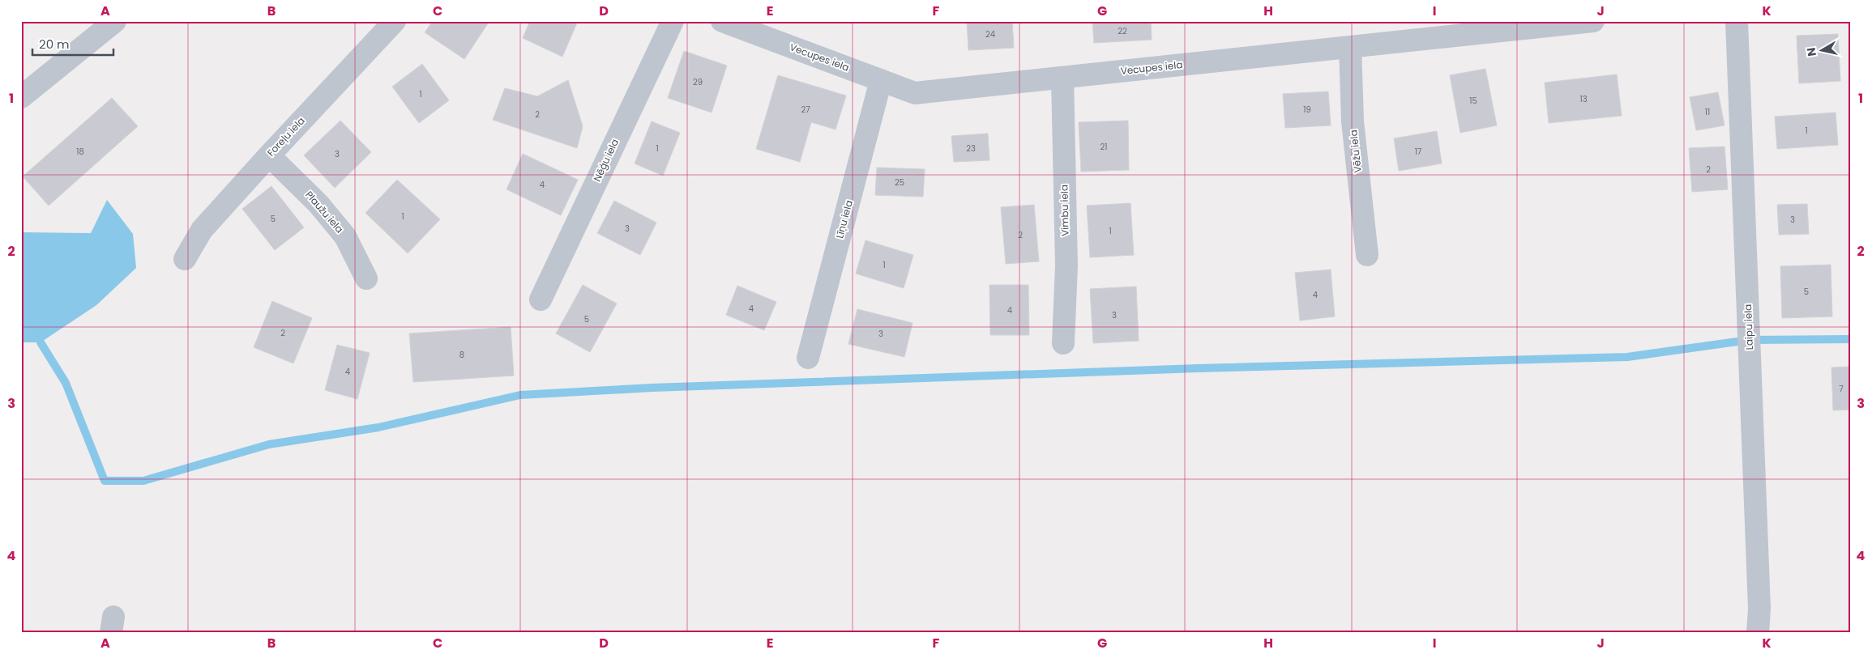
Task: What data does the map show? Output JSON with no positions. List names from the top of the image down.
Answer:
{
  "streets": {
    "street": [
      "Vecupes iela",
      "Foreļu iela",
      "Vēžu iela",
      "Nēģu iela",
      "Vimbu iela",
      "Plaužu iela",
      "Līņu iela",
      "Laipu iela"
    ]
  },
  "crossings": [
    ["Vecupes iela", "Vēžu iela"],
    ["Vecupes iela", "Vimbu iela"],
    ["Vecupes iela", "Līņu iela"],
    ["Foreļu iela", "Plaužu iela"]
  ],
  "house_numbers": [
    "22",
    "24",
    "29",
    "1",
    "13",
    "15",
    "27",
    "19",
    "11",
    "2",
    "1",
    "21",
    "1",
    "23",
    "18",
    "17",
    "3",
    "2",
    "25",
    "4",
    "1",
    "5",
    "3",
    "3",
    "1",
    "2",
    "1",
    "5",
    "4",
    "4",
    "4",
    "3",
    "5",
    "2",
    "3",
    "8",
    "4",
    "7"
  ],
  "scale_bar": "20 m",
  "north": "left",
  "grid": {
    "columns": [
      "A",
      "B",
      "C",
      "D",
      "E",
      "F",
      "G",
      "H",
      "I",
      "J",
      "K"
    ],
    "rows": [
      "1",
      "2",
      "3",
      "4"
    ]
  }
}
